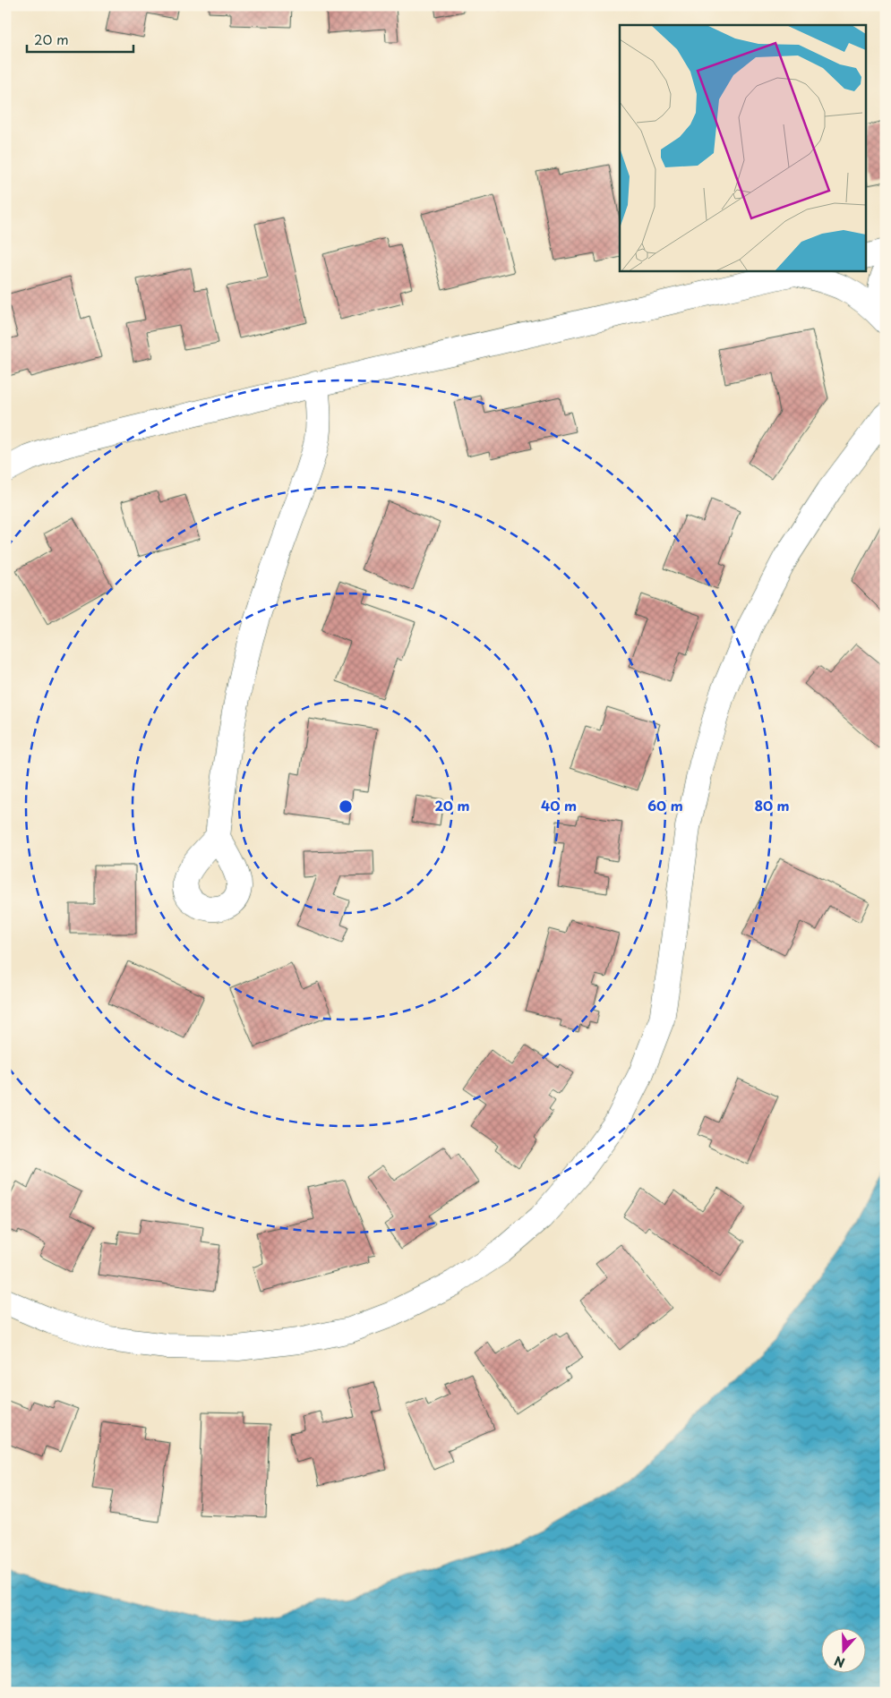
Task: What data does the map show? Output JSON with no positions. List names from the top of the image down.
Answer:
{
  "scale_bar": "20 m",
  "north": "bottom",
  "rings": [
    "20 m",
    "40 m",
    "60 m",
    "80 m"
  ]
}
